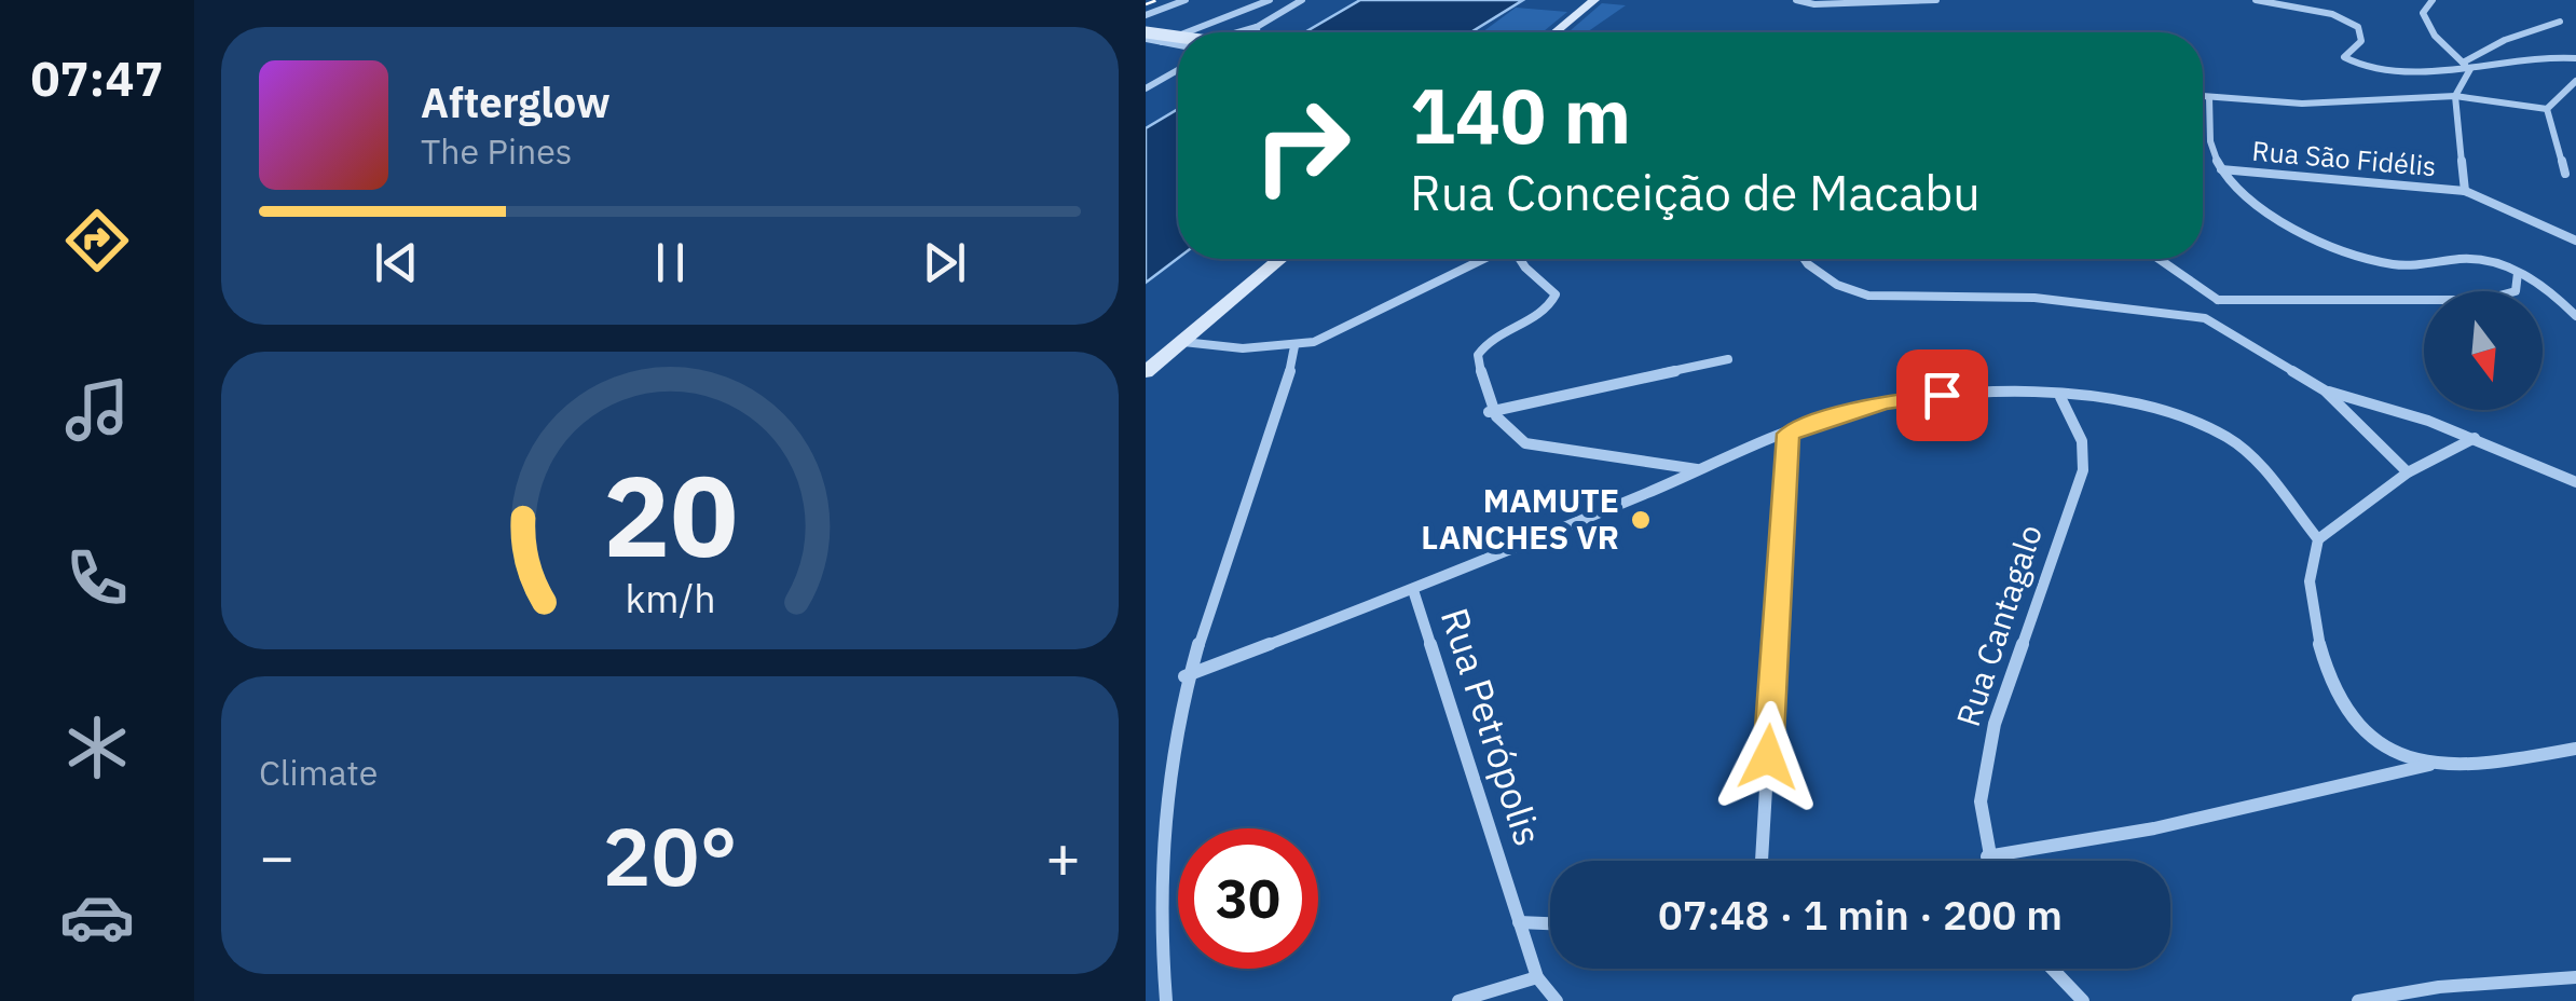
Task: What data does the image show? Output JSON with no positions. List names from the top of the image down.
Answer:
{
  "streets": {
    "street": ["Rua São Fidélis", "Rua Cantagalo", "Rua Petrópolis"]
  },
  "places": ["MAMUTE LANCHES VR"],
  "north": "bottom",
  "page": {
    "tabs": "07:47",
    "turn": ["140 m", "Rua Conceição de Macabu"],
    "song": ["Afterglow", "The Pines"],
    "tile": "Climate",
    "heat": ["−", "20°", "+"],
    "limit": "30",
    "trip": "07:48 · 1 min · 200 m",
    "gauge": ["20", "km/h"]
  }
}
